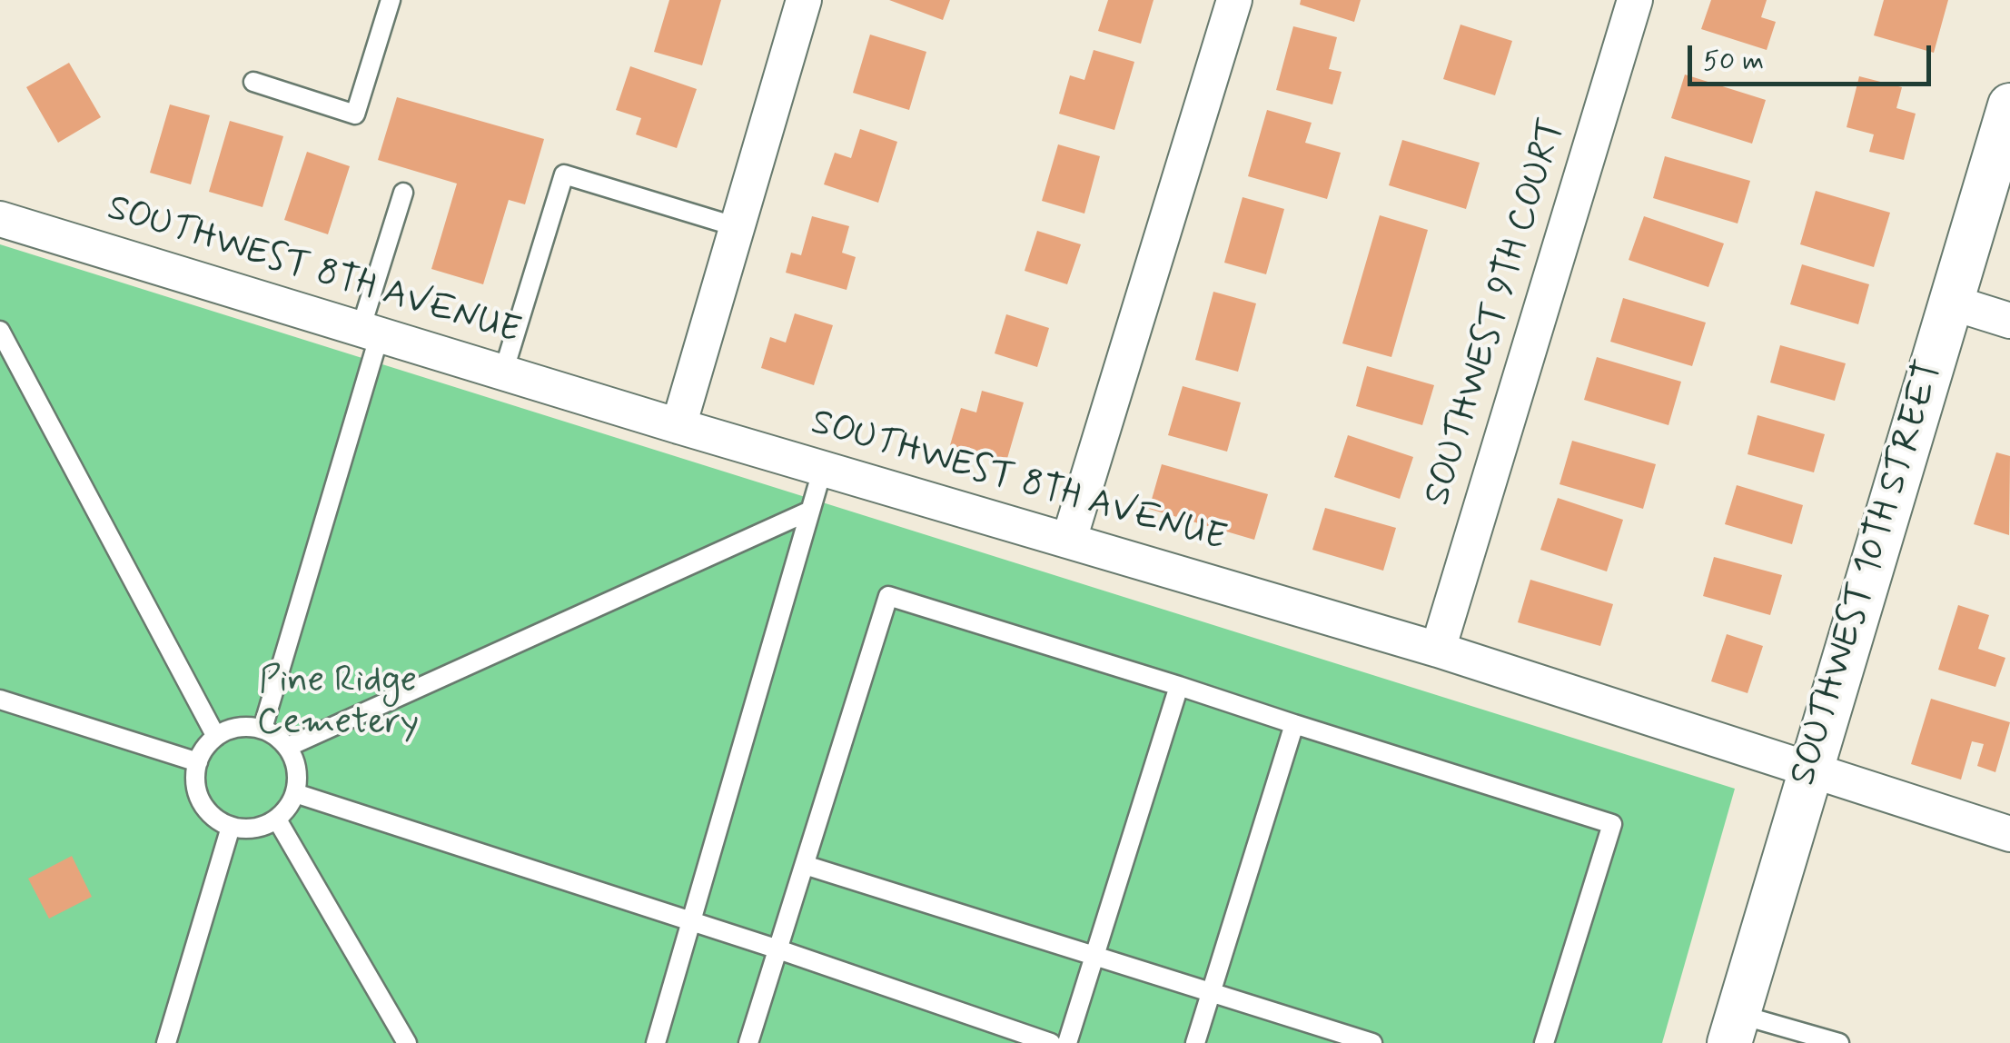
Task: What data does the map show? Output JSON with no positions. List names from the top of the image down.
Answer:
{
  "streets": {
    "street": ["SOUTHWEST 8TH AVENUE", "SOUTHWEST 9TH COURT", "SOUTHWEST 10TH STREET"]
  },
  "crossings": [
    ["SOUTHWEST 8TH AVENUE", "SOUTHWEST 9TH COURT"],
    ["SOUTHWEST 8TH AVENUE", "SOUTHWEST 10TH STREET"]
  ],
  "parks": ["Pine Ridge Cemetery"],
  "scale_bar": "50 m"
}
